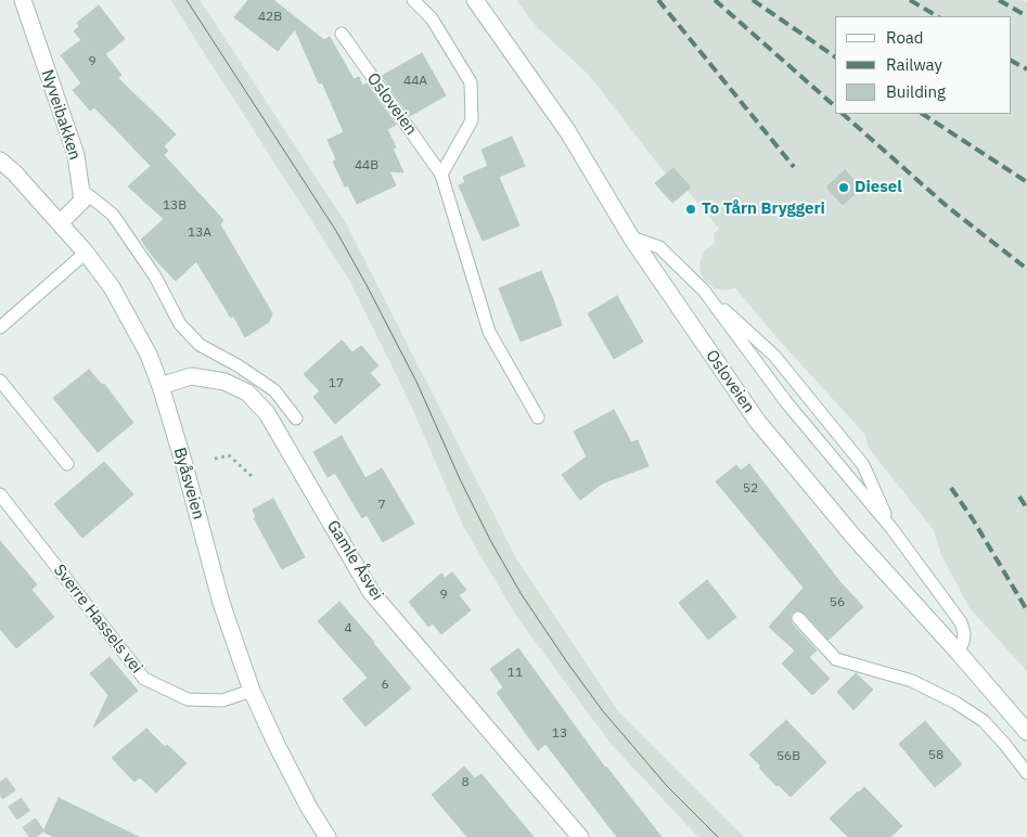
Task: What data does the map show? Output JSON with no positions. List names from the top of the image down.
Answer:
{
  "streets": {
    "street": [
      "Osloveien",
      "Nyveibakken",
      "Byåsveien",
      "Gamle Åsvei"
    ],
    "lane": ["Sverre Hassels vei"]
  },
  "crossings": [
    ["Nyveibakken", "Byåsveien"],
    ["Byåsveien", "Gamle Åsvei"],
    ["Byåsveien", "Sverre Hassels vei"]
  ],
  "places": ["Diesel", "To Tårn Bryggeri"],
  "house_numbers": [
    "42B",
    "9",
    "44A",
    "44B",
    "13B",
    "13A",
    "17",
    "52",
    "7",
    "9",
    "56",
    "4",
    "11",
    "6",
    "13",
    "58",
    "56B",
    "8"
  ],
  "legend": ["Road", "Railway", "Building"]
}
